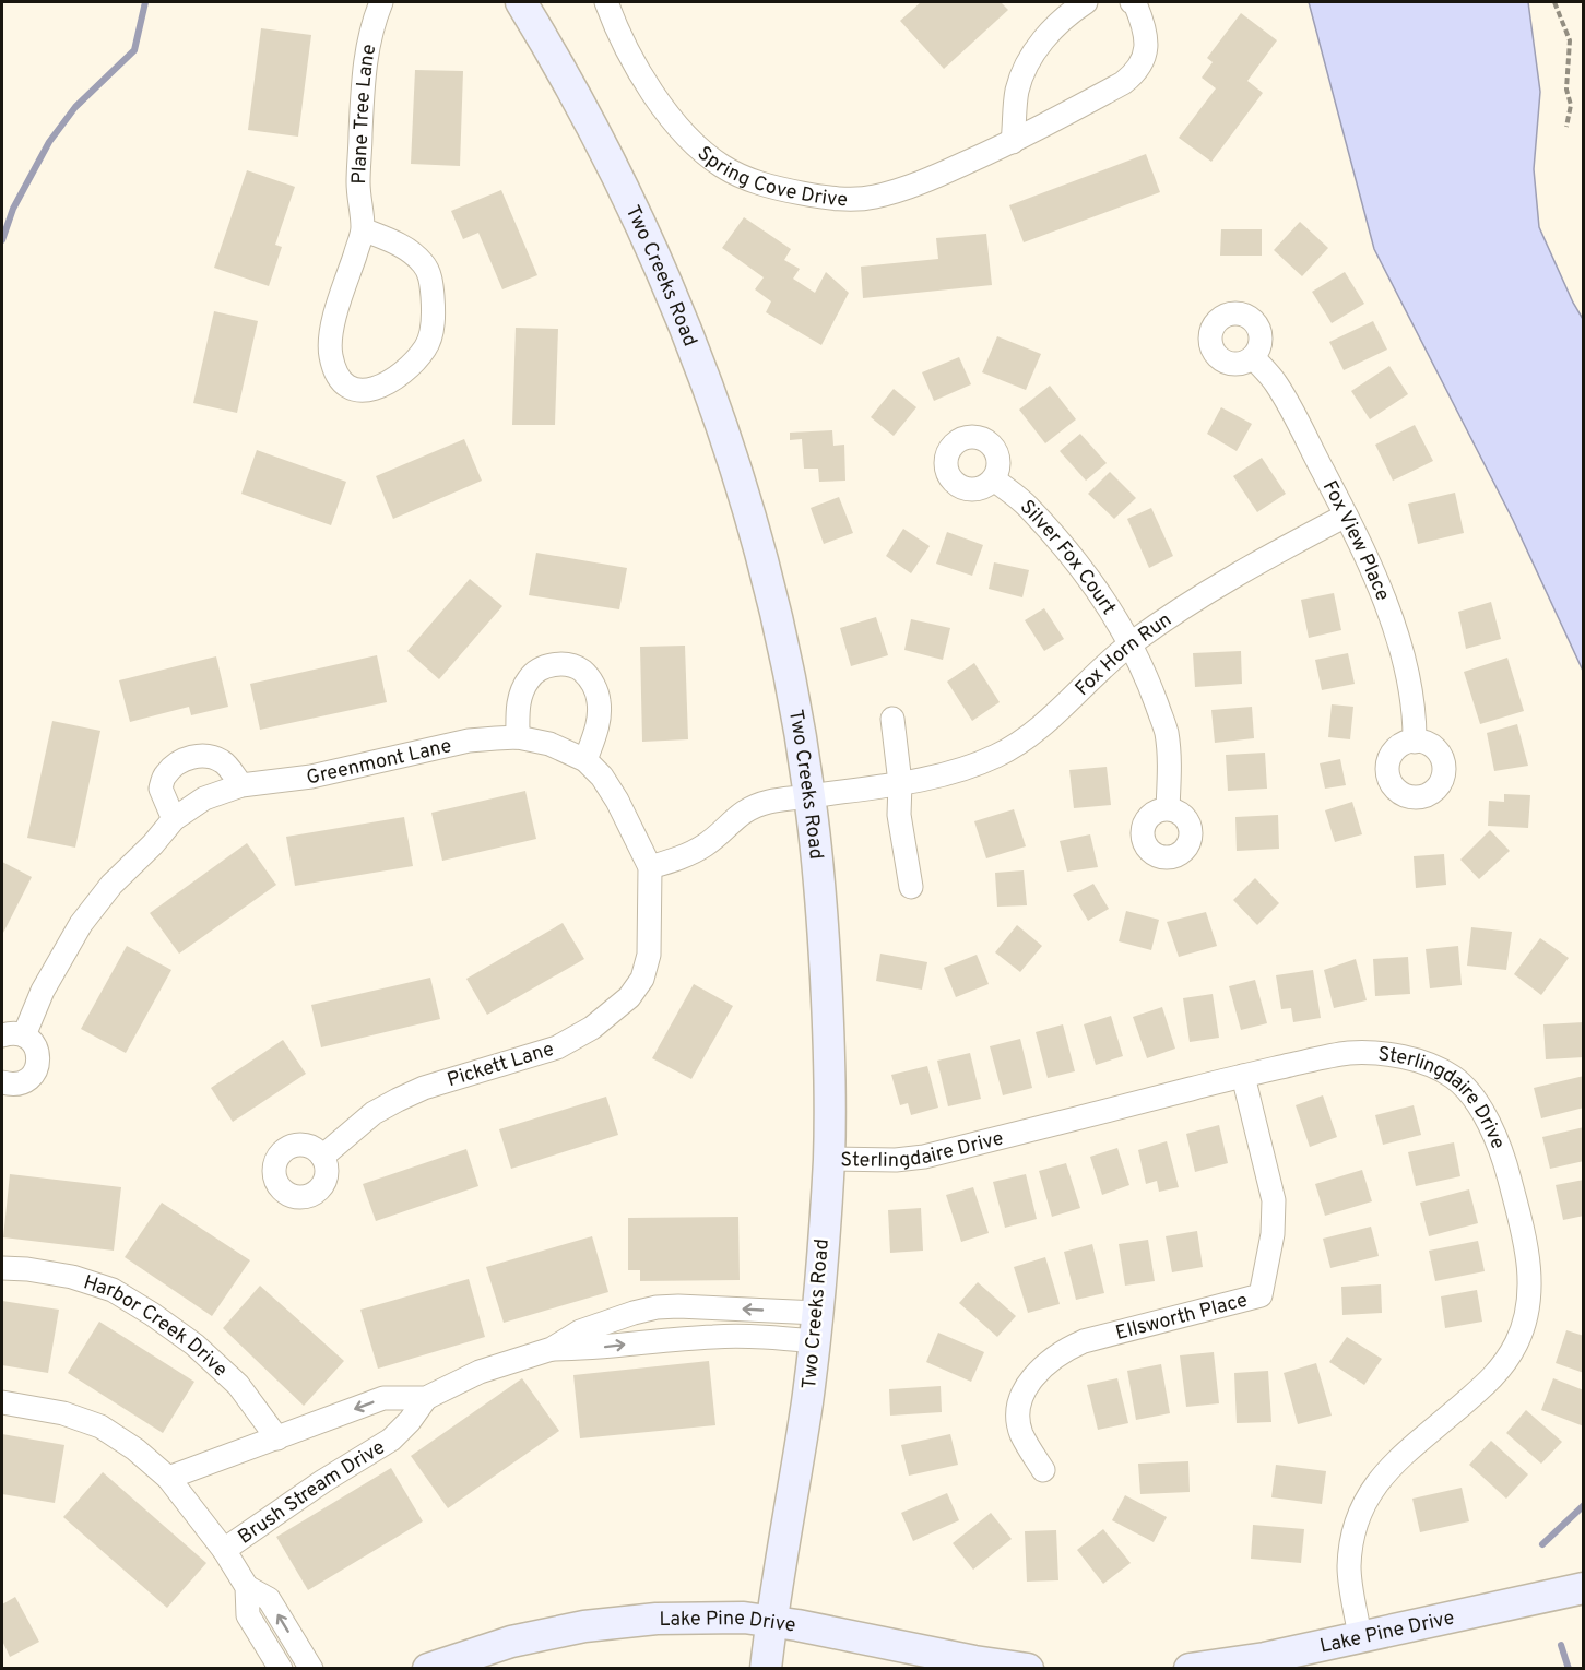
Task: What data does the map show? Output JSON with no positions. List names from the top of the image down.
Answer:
{
  "streets": {
    "street": [
      "Plane Tree Lane",
      "Spring Cove Drive",
      "Two Creeks Road",
      "Fox View Place",
      "Silver Fox Court",
      "Fox Horn Run",
      "Greenmont Lane",
      "Pickett Lane",
      "Sterlingdaire Drive",
      "Ellsworth Place",
      "Harbor Creek Drive",
      "Brush Stream Drive",
      "Lake Pine Drive"
    ]
  },
  "crossings": [
    ["Two Creeks Road", "Fox Horn Run"],
    ["Two Creeks Road", "Sterlingdaire Drive"],
    ["Two Creeks Road", "Brush Stream Drive"],
    ["Two Creeks Road", "Lake Pine Drive"],
    ["Fox View Place", "Fox Horn Run"],
    ["Silver Fox Court", "Fox Horn Run"],
    ["Greenmont Lane", "Pickett Lane"],
    ["Sterlingdaire Drive", "Ellsworth Place"],
    ["Sterlingdaire Drive", "Lake Pine Drive"],
    ["Harbor Creek Drive", "Brush Stream Drive"]
  ]
}
